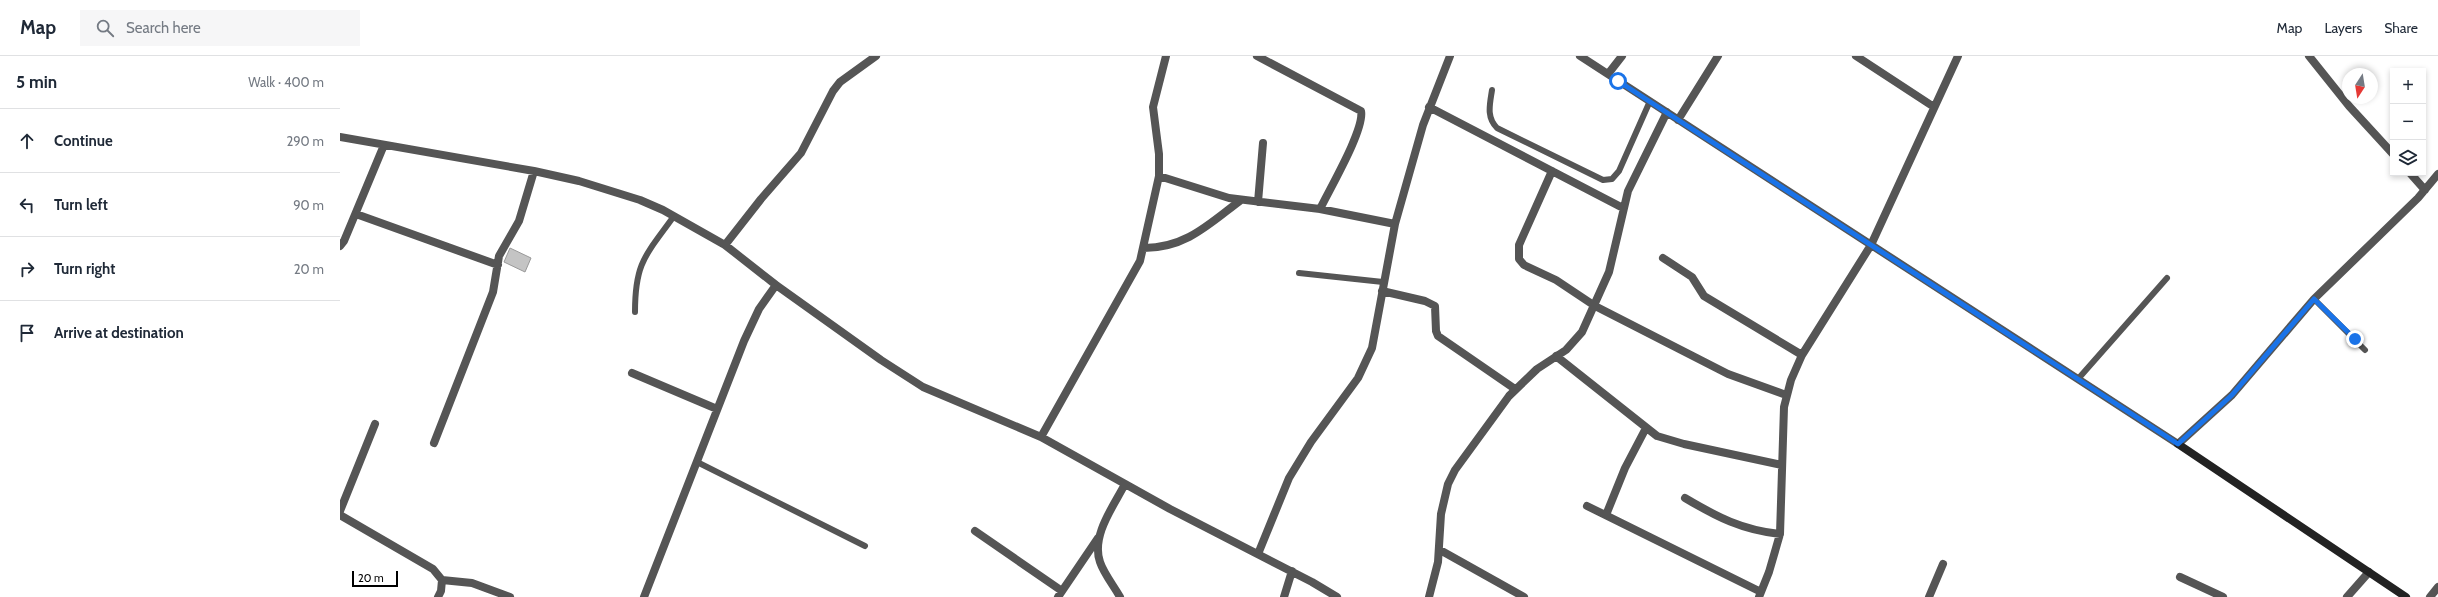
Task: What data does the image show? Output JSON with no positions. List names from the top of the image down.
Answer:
{
  "scale_bar": "20 m",
  "north": "bottom",
  "page": {
    "header": "Map",
    "search": "Search here",
    "nav": ["Map", "Layers", "Share"],
    "heading": ["5 min", "Walk · 400 m"],
    "map_buttons": ["+", "−"],
    "list": [
      ["Continue", "290 m"],
      ["Turn left", "90 m"],
      ["Turn right", "20 m"],
      "Arrive at destination"
    ],
    "scale": "20 m"
  }
}
